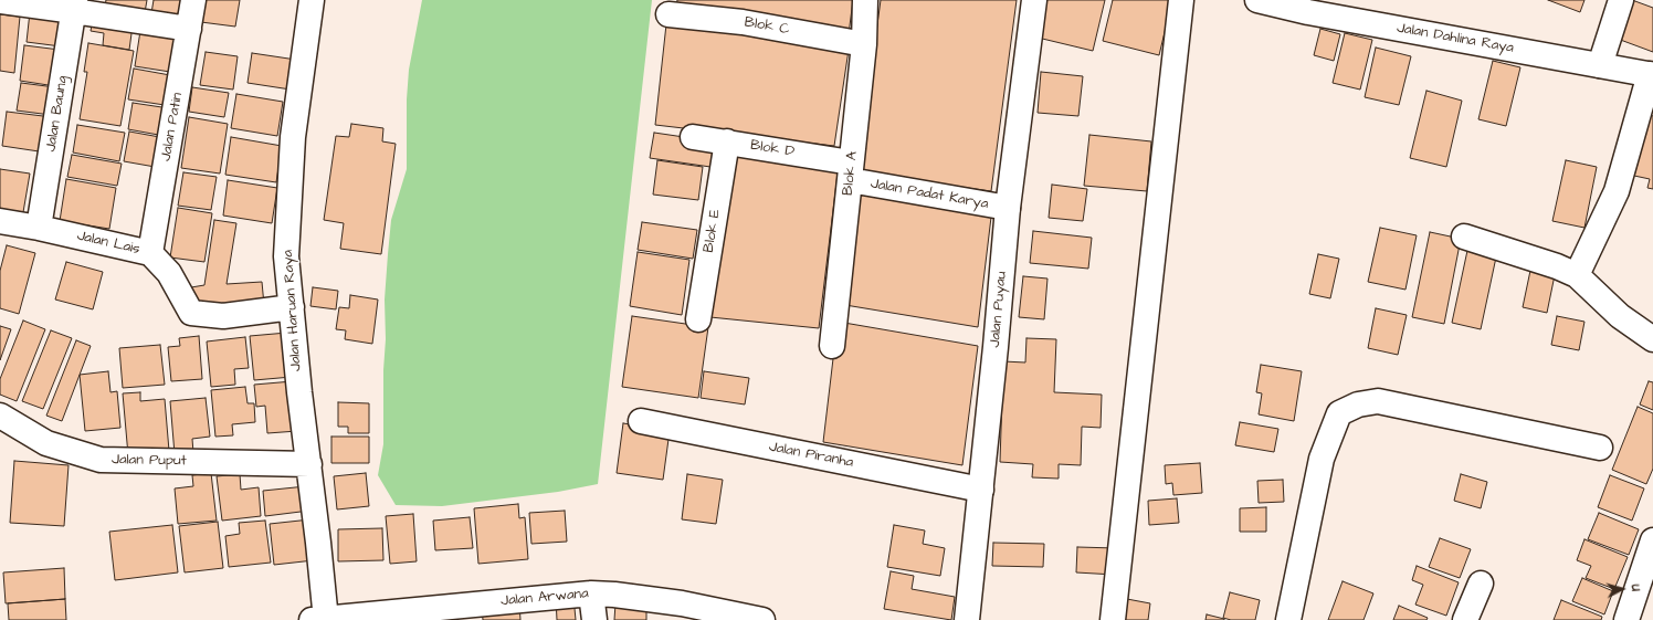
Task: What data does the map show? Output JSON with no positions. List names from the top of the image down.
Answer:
{
  "streets": {
    "street": [
      "Blok C",
      "Jalan Dahlina Raya",
      "Jalan Baung",
      "Jalan Patin",
      "Blok D",
      "Blok A",
      "Jalan Padat Karya",
      "Blok E",
      "Jalan Lais",
      "Jalan Puyau",
      "Jalan Haruan Raya",
      "Jalan Piranha",
      "Jalan Puput",
      "Jalan Arwana"
    ]
  },
  "crossings": [
    ["Blok C", "Blok A"],
    ["Jalan Baung", "Jalan Lais"],
    ["Jalan Patin", "Jalan Lais"],
    ["Blok D", "Blok A"],
    ["Blok D", "Jalan Padat Karya"],
    ["Blok D", "Blok E"],
    ["Blok A", "Jalan Padat Karya"],
    ["Jalan Padat Karya", "Jalan Puyau"],
    ["Jalan Lais", "Jalan Haruan Raya"],
    ["Jalan Puyau", "Jalan Piranha"],
    ["Jalan Haruan Raya", "Jalan Puput"],
    ["Jalan Haruan Raya", "Jalan Arwana"]
  ],
  "north": "right"
}
